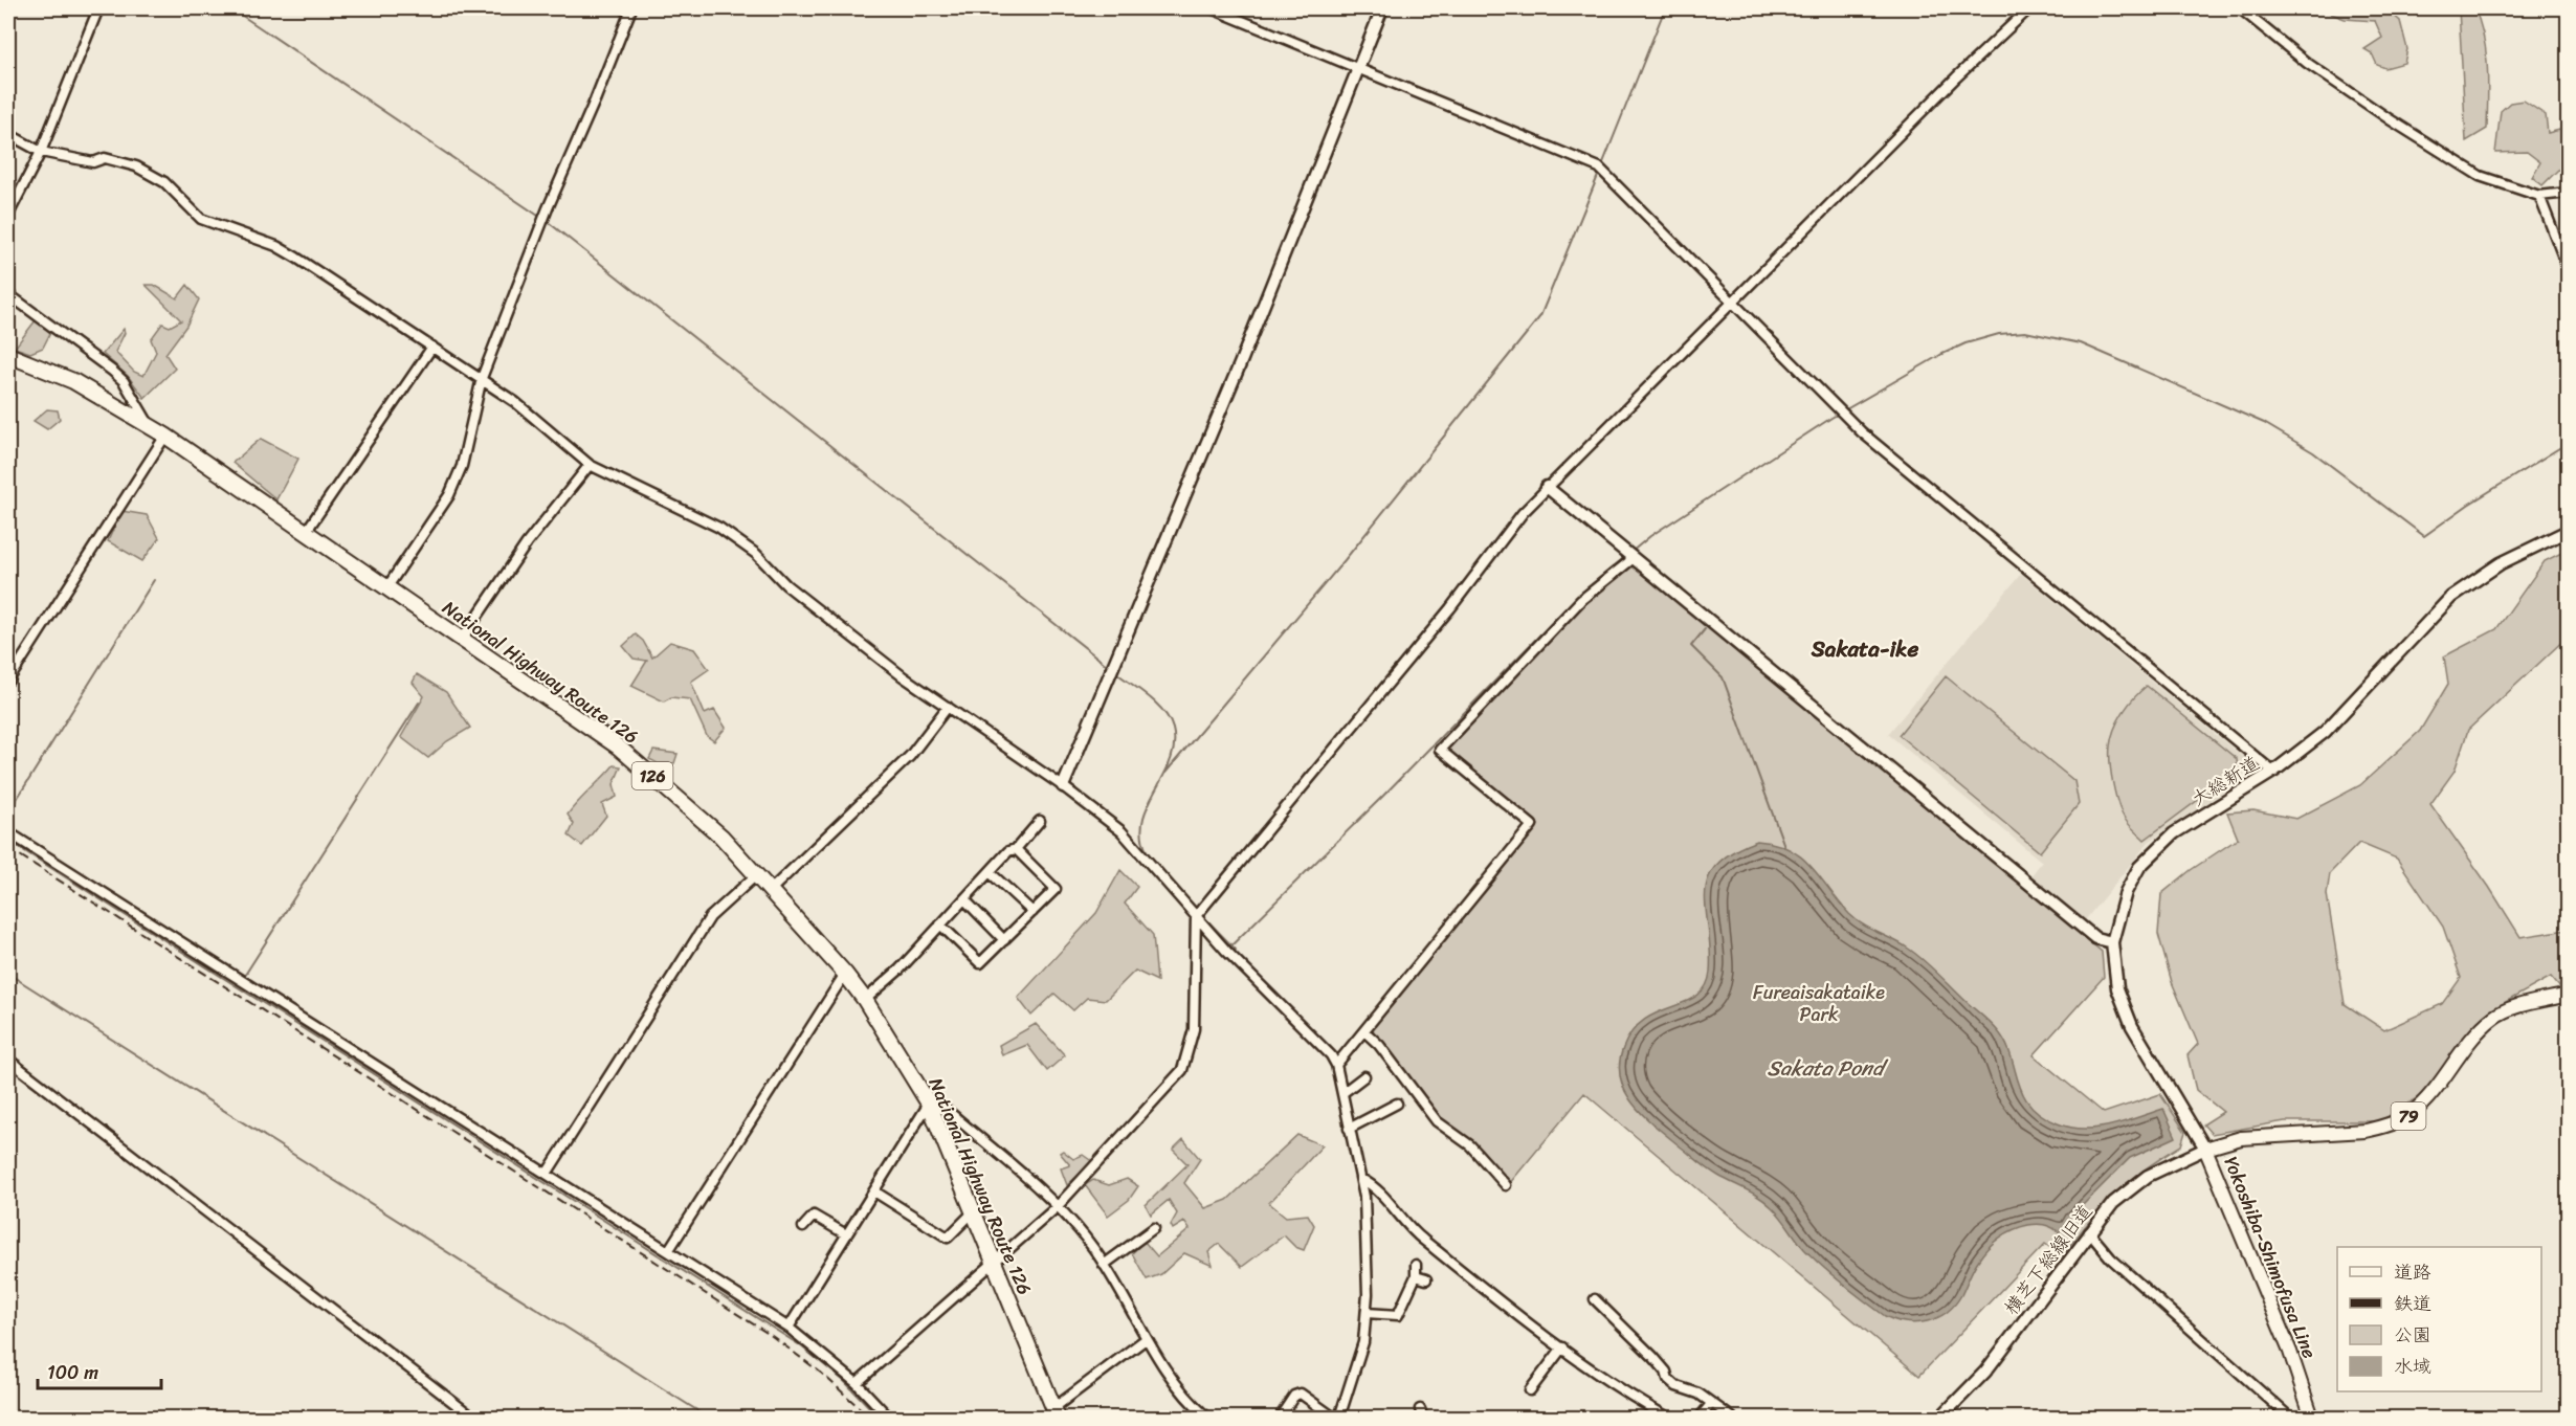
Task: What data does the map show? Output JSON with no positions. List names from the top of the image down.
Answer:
{
  "streets": {
    "highway": ["National Highway Route 126", "126"],
    "main road": ["79", "Yokoshiba-Shimofusa Line"],
    "street": ["大総新道", "横芝下総線旧道"]
  },
  "crossings": [
    ["大総新道", "Yokoshiba-Shimofusa Line"],
    ["大総新道", "横芝下総線旧道"],
    ["Yokoshiba-Shimofusa Line", "横芝下総線旧道"]
  ],
  "districts": ["Sakata-ike"],
  "water": ["Sakata Pond"],
  "parks": ["Fureaisakataike Park"],
  "legend": [
    "道路",
    "鉄道",
    "公園",
    "水域"
  ],
  "scale_bar": "100 m"
}
